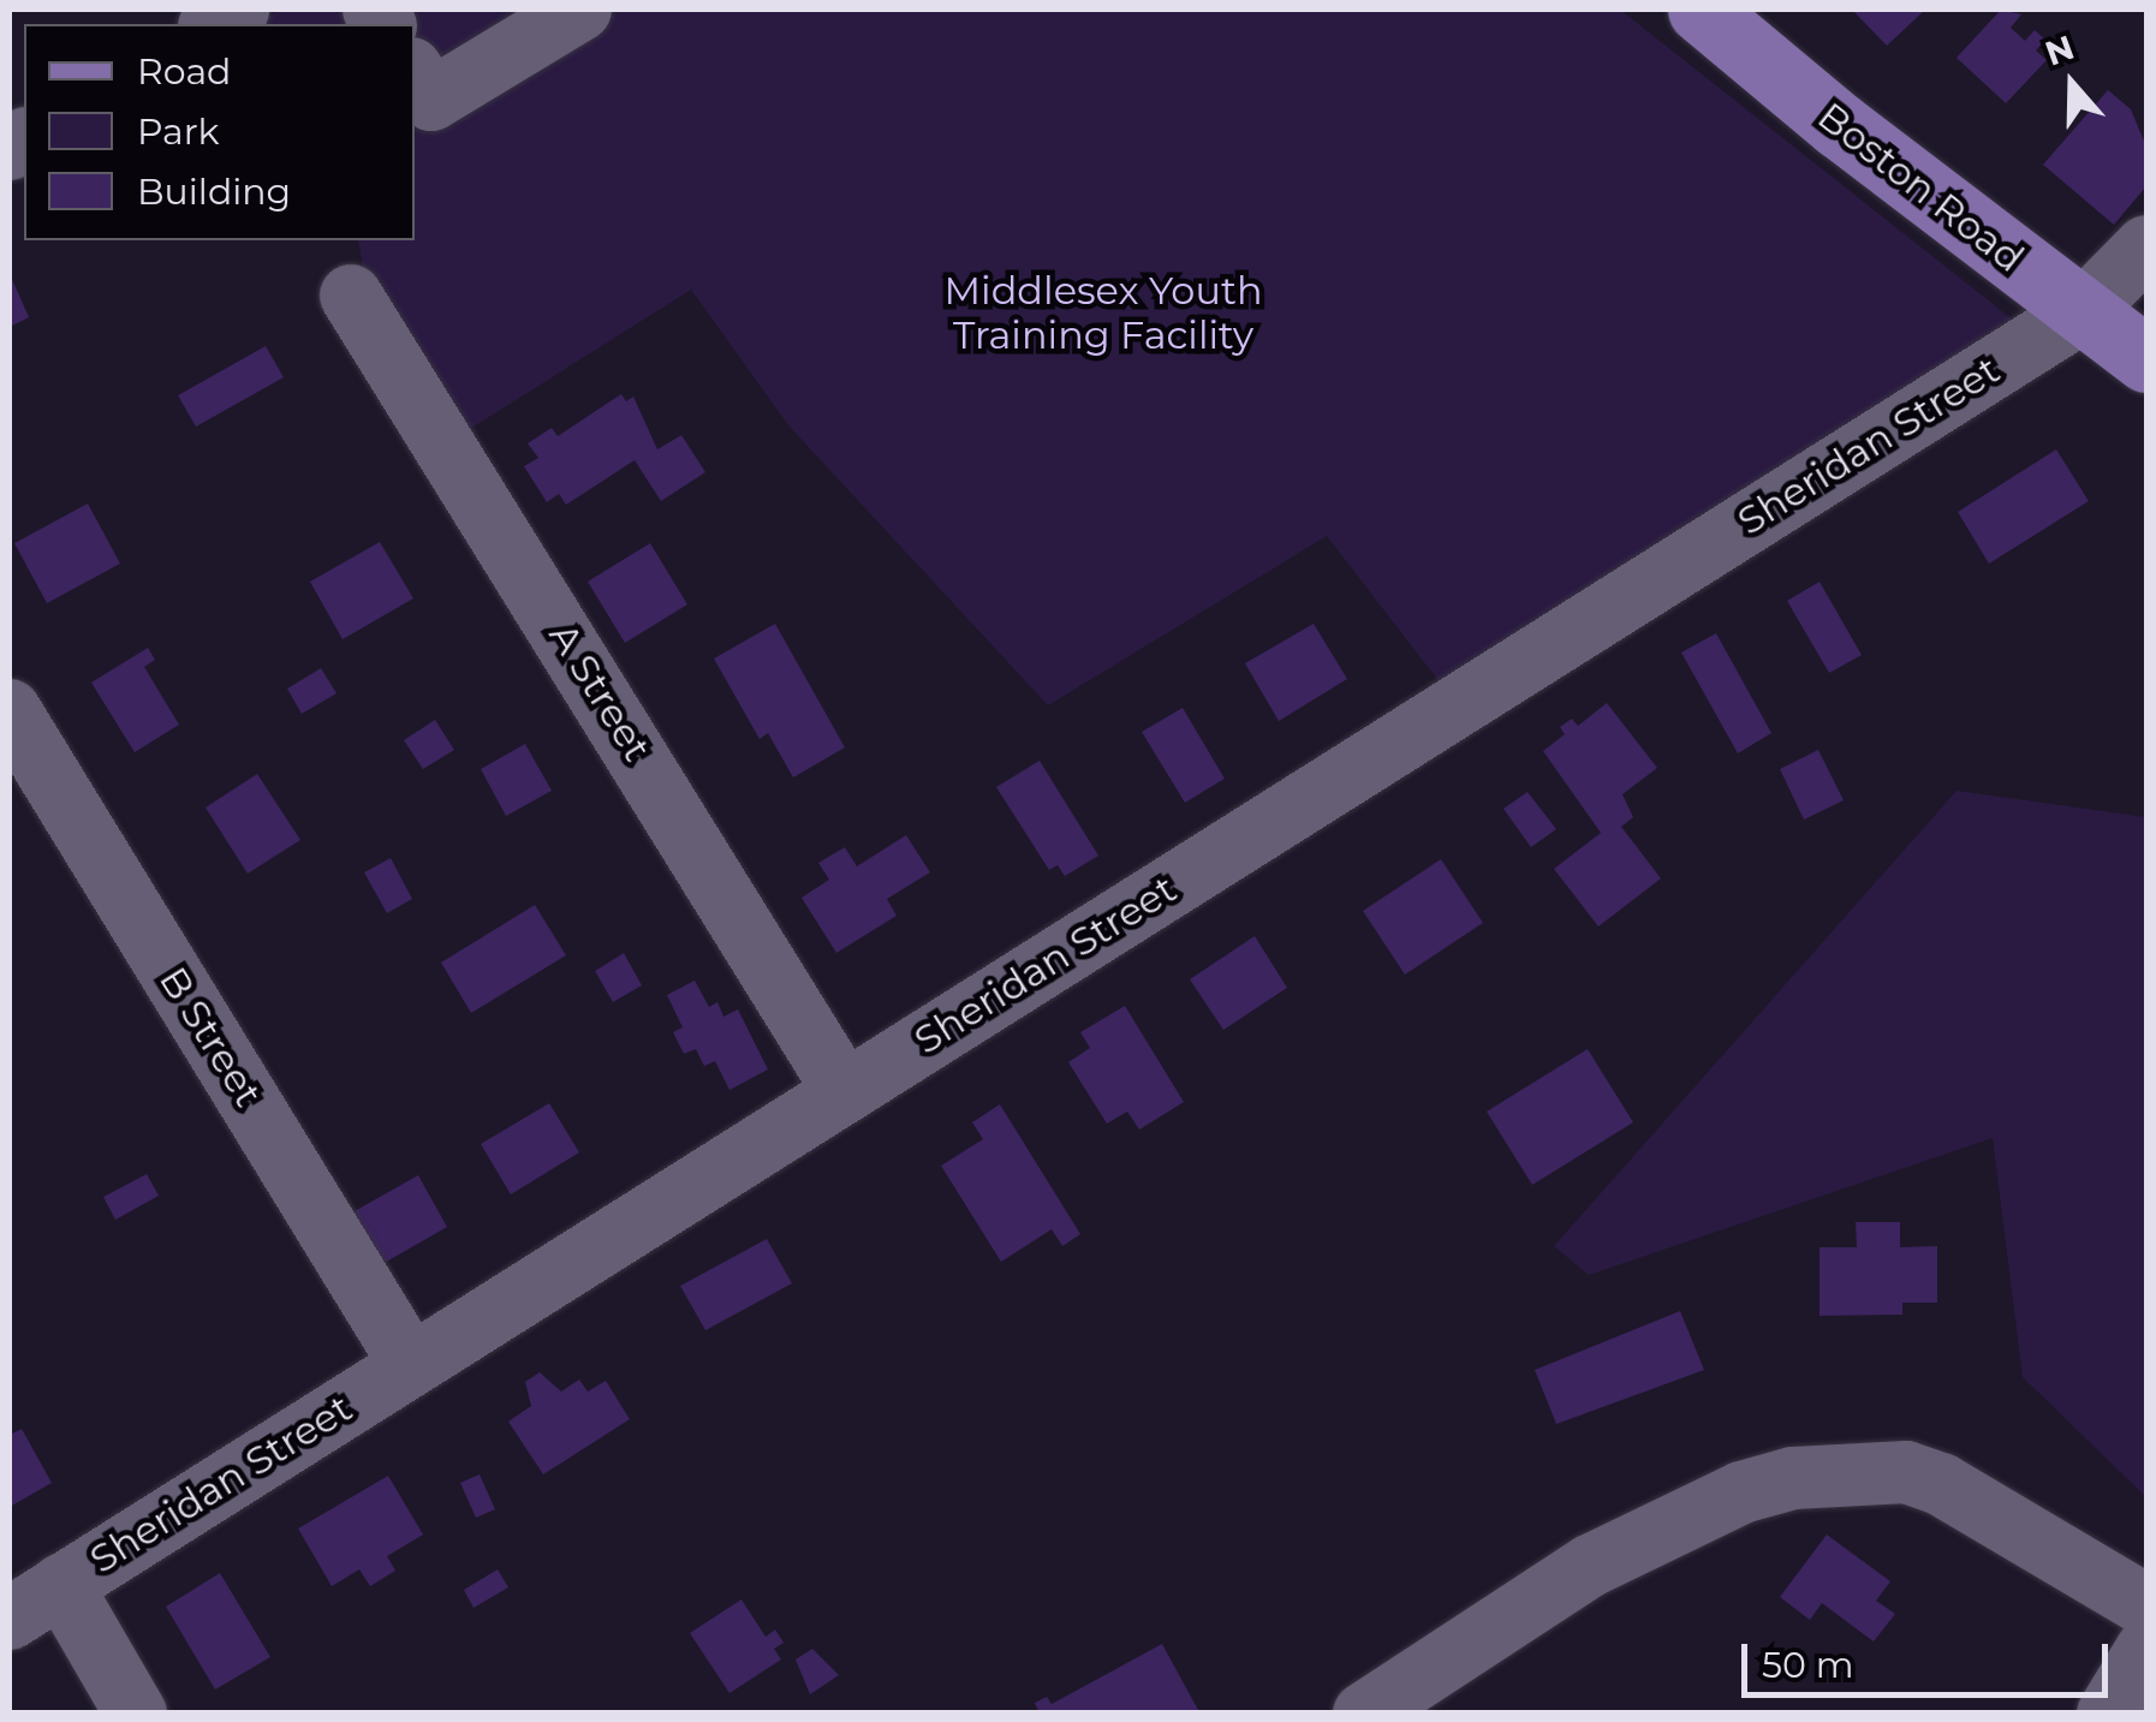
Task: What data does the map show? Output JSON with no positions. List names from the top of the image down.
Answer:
{
  "streets": {
    "main road": ["Boston Road"],
    "street": ["Sheridan Street", "A Street", "B Street"]
  },
  "crossings": [
    ["Boston Road", "Sheridan Street"],
    ["Sheridan Street", "A Street"],
    ["Sheridan Street", "B Street"]
  ],
  "parks": ["Middlesex Youth Training Facility"],
  "legend": ["Road", "Park", "Building"],
  "scale_bar": "50 m",
  "north": "top"
}
